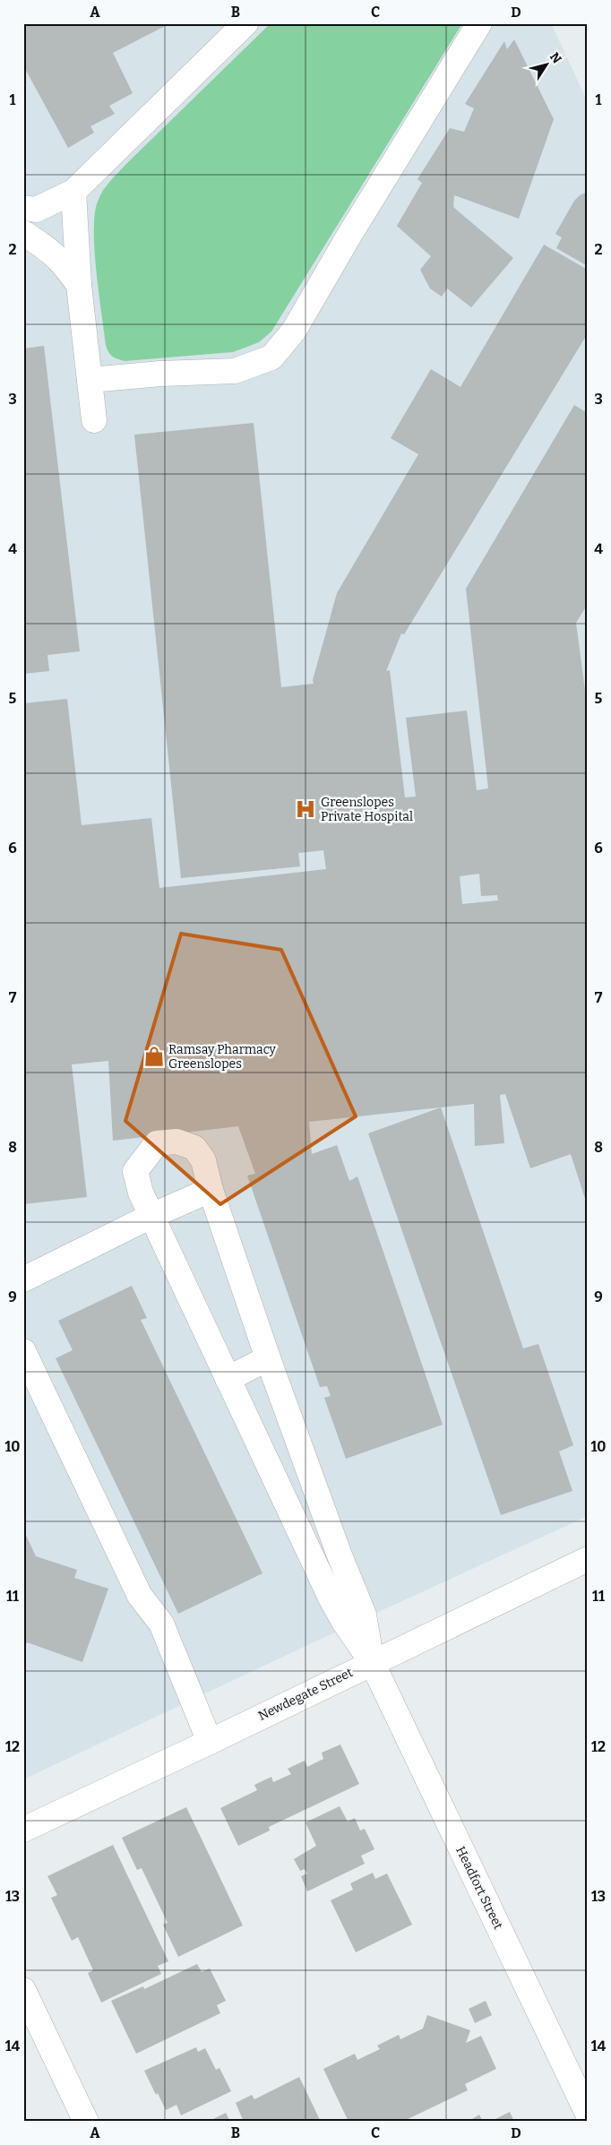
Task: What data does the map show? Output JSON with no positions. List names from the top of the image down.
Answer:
{
  "streets": {
    "street": ["Newdegate Street", "Headfort Street"]
  },
  "crossings": [
    ["Newdegate Street", "Headfort Street"]
  ],
  "places": {
    "hospital": ["Greenslopes Private Hospital"],
    "shop": ["Ramsay Pharmacy Greenslopes"]
  },
  "north": "top right",
  "grid": {
    "columns": [
      "A",
      "B",
      "C",
      "D"
    ],
    "rows": [
      "1",
      "2",
      "3",
      "4",
      "5",
      "6",
      "7",
      "8",
      "9",
      "10",
      "11",
      "12",
      "13",
      "14"
    ]
  }
}
